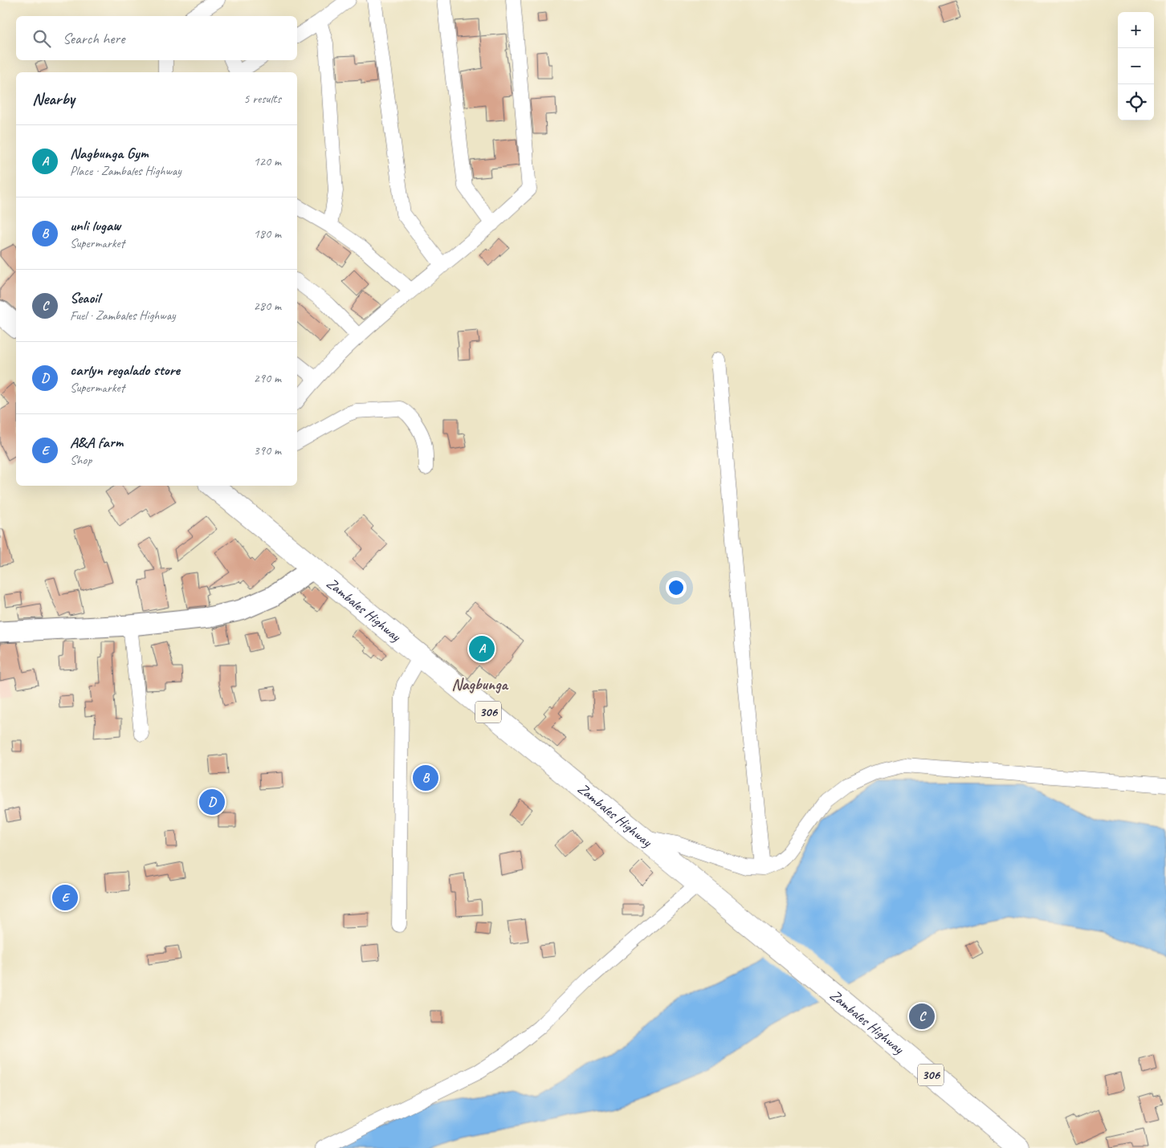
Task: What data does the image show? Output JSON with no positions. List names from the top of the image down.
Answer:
{
  "streets": {
    "main road": ["Zambales Highway", "306"]
  },
  "districts": ["Nagbunga"],
  "page": {
    "map_buttons": ["+", "−"],
    "search": "Search here",
    "heading": ["Nearby", "5 results"],
    "list": [
      {
        "mark": "A",
        "name": "Nagbunga Gym",
        "note": "Place · Zambales Highway",
        "value": "120 m"
      },
      {
        "mark": "B",
        "name": "unli lugaw",
        "note": "Supermarket",
        "value": "180 m"
      },
      {
        "mark": "C",
        "name": "Seaoil",
        "note": "Fuel · Zambales Highway",
        "value": "280 m"
      },
      {
        "mark": "D",
        "name": "carlyn regalado store",
        "note": "Supermarket",
        "value": "290 m"
      },
      {
        "mark": "E",
        "name": "A&A farm",
        "note": "Shop",
        "value": "390 m"
      }
    ],
    "pins": [
      "A",
      "B",
      "D",
      "E",
      "C"
    ]
  }
}
